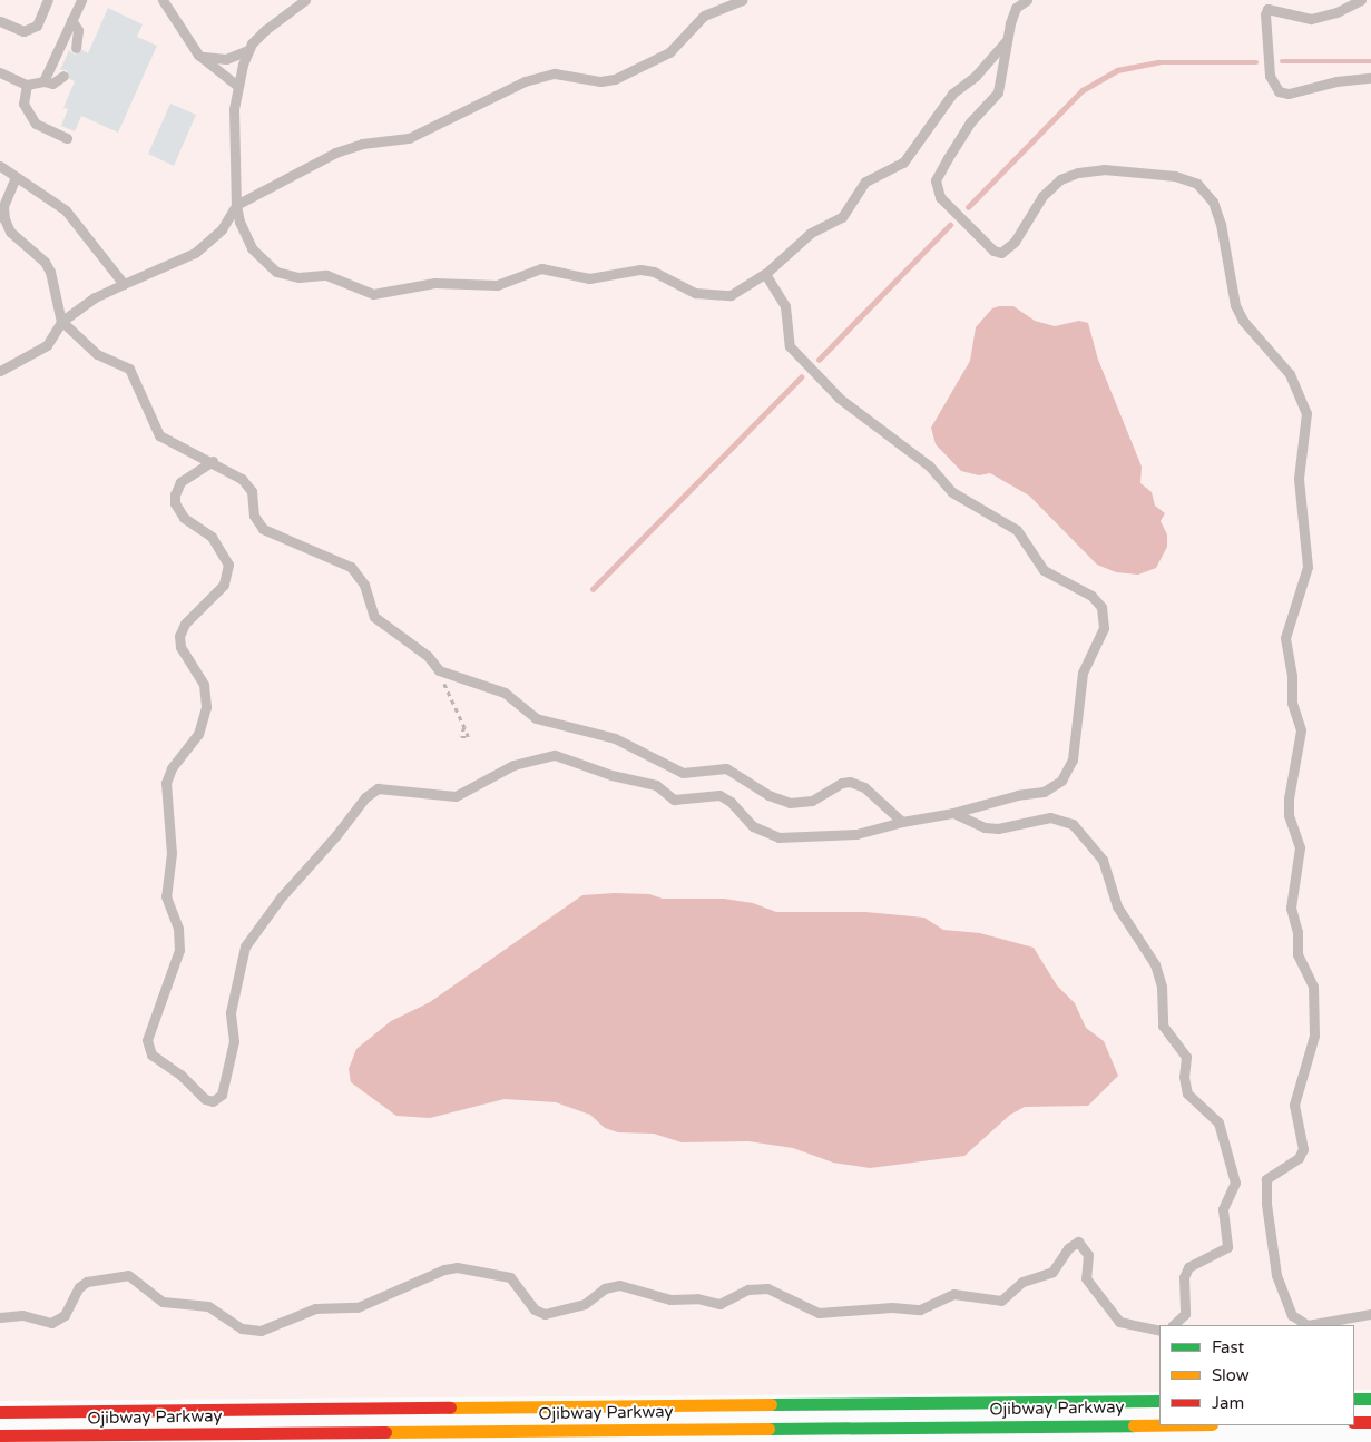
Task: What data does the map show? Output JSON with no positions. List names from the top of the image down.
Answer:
{
  "streets": {
    "main road": ["Ojibway Parkway"]
  },
  "legend": ["Fast", "Slow", "Jam"]
}
